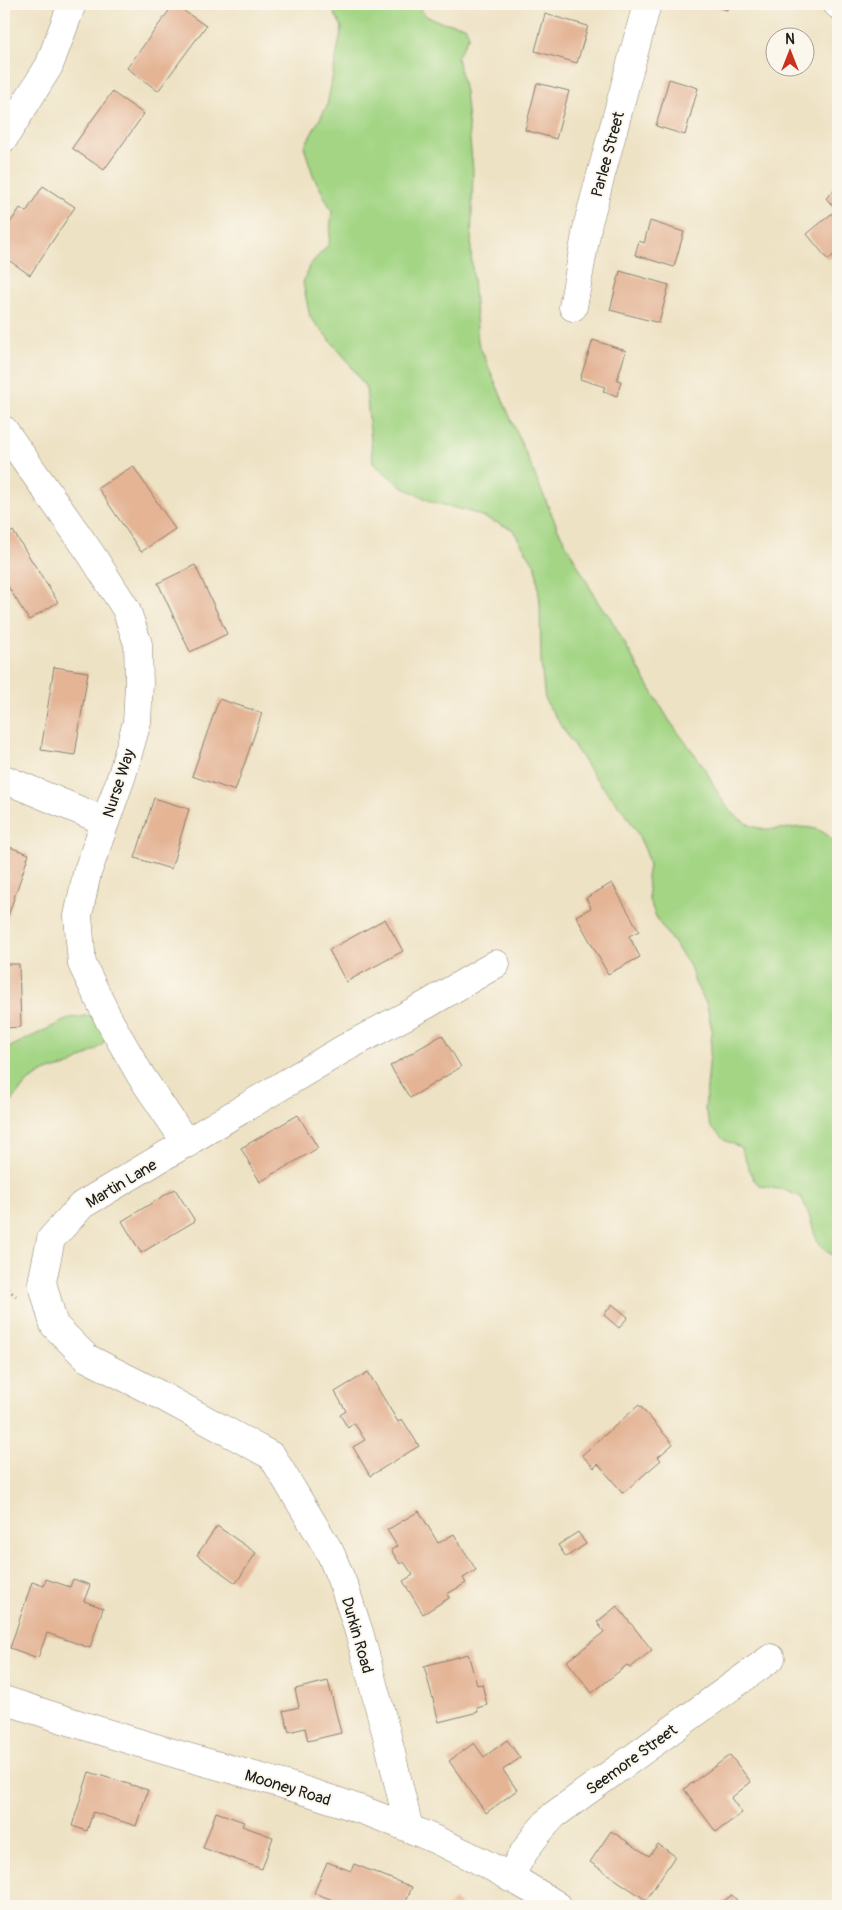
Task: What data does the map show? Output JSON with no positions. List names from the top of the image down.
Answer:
{
  "streets": {
    "street": [
      "Parlee Street",
      "Nurse Way",
      "Martin Lane",
      "Durkin Road",
      "Seemore Street",
      "Mooney Road"
    ]
  },
  "crossings": [
    ["Nurse Way", "Martin Lane"],
    ["Martin Lane", "Durkin Road"],
    ["Durkin Road", "Mooney Road"],
    ["Seemore Street", "Mooney Road"]
  ],
  "north": "top"
}
